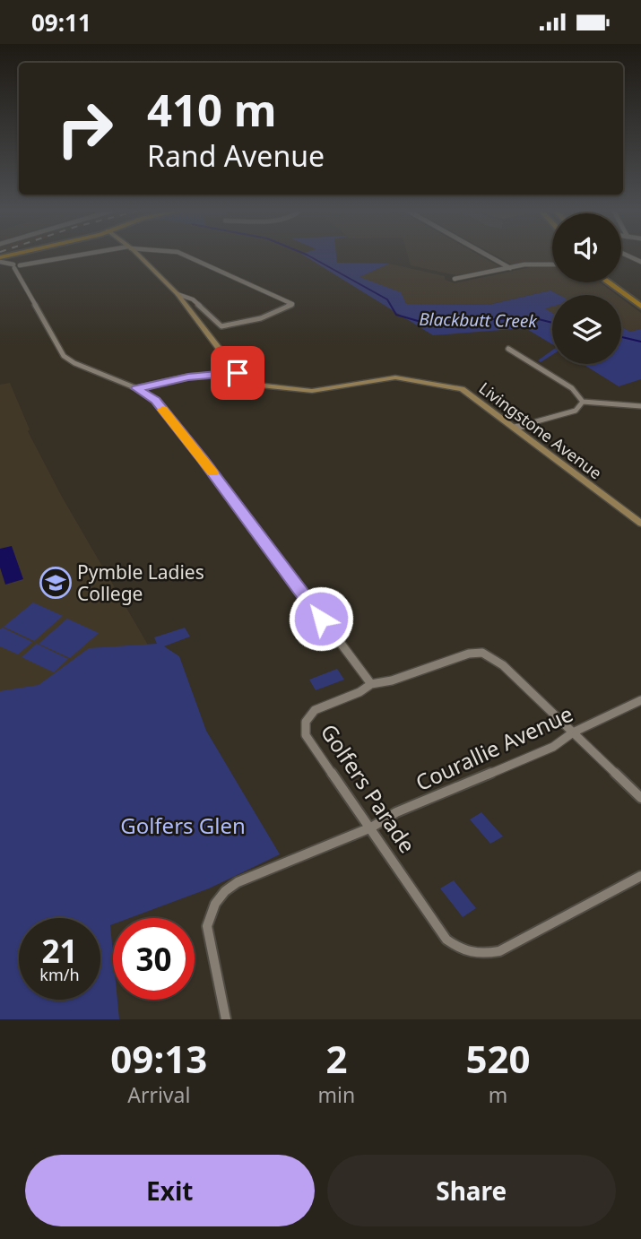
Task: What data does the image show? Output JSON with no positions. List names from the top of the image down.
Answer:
{
  "streets": {
    "street": ["Livingstone Avenue", "Courallie Avenue", "Golfers Parade"]
  },
  "crossings": [
    ["Courallie Avenue", "Golfers Parade"]
  ],
  "water": ["Blackbutt Creek"],
  "parks": ["Golfers Glen"],
  "places": {
    "school or university": ["Pymble Ladies College"]
  },
  "page": {
    "status": "09:11",
    "turn": ["410 m", "Rand Avenue"],
    "speed": "21 km/h",
    "limit": "30",
    "eta": [
      "09:13",
      "Arrival",
      "2",
      "min",
      "520",
      "m"
    ],
    "buttons": ["Exit", "Share"]
  }
}
